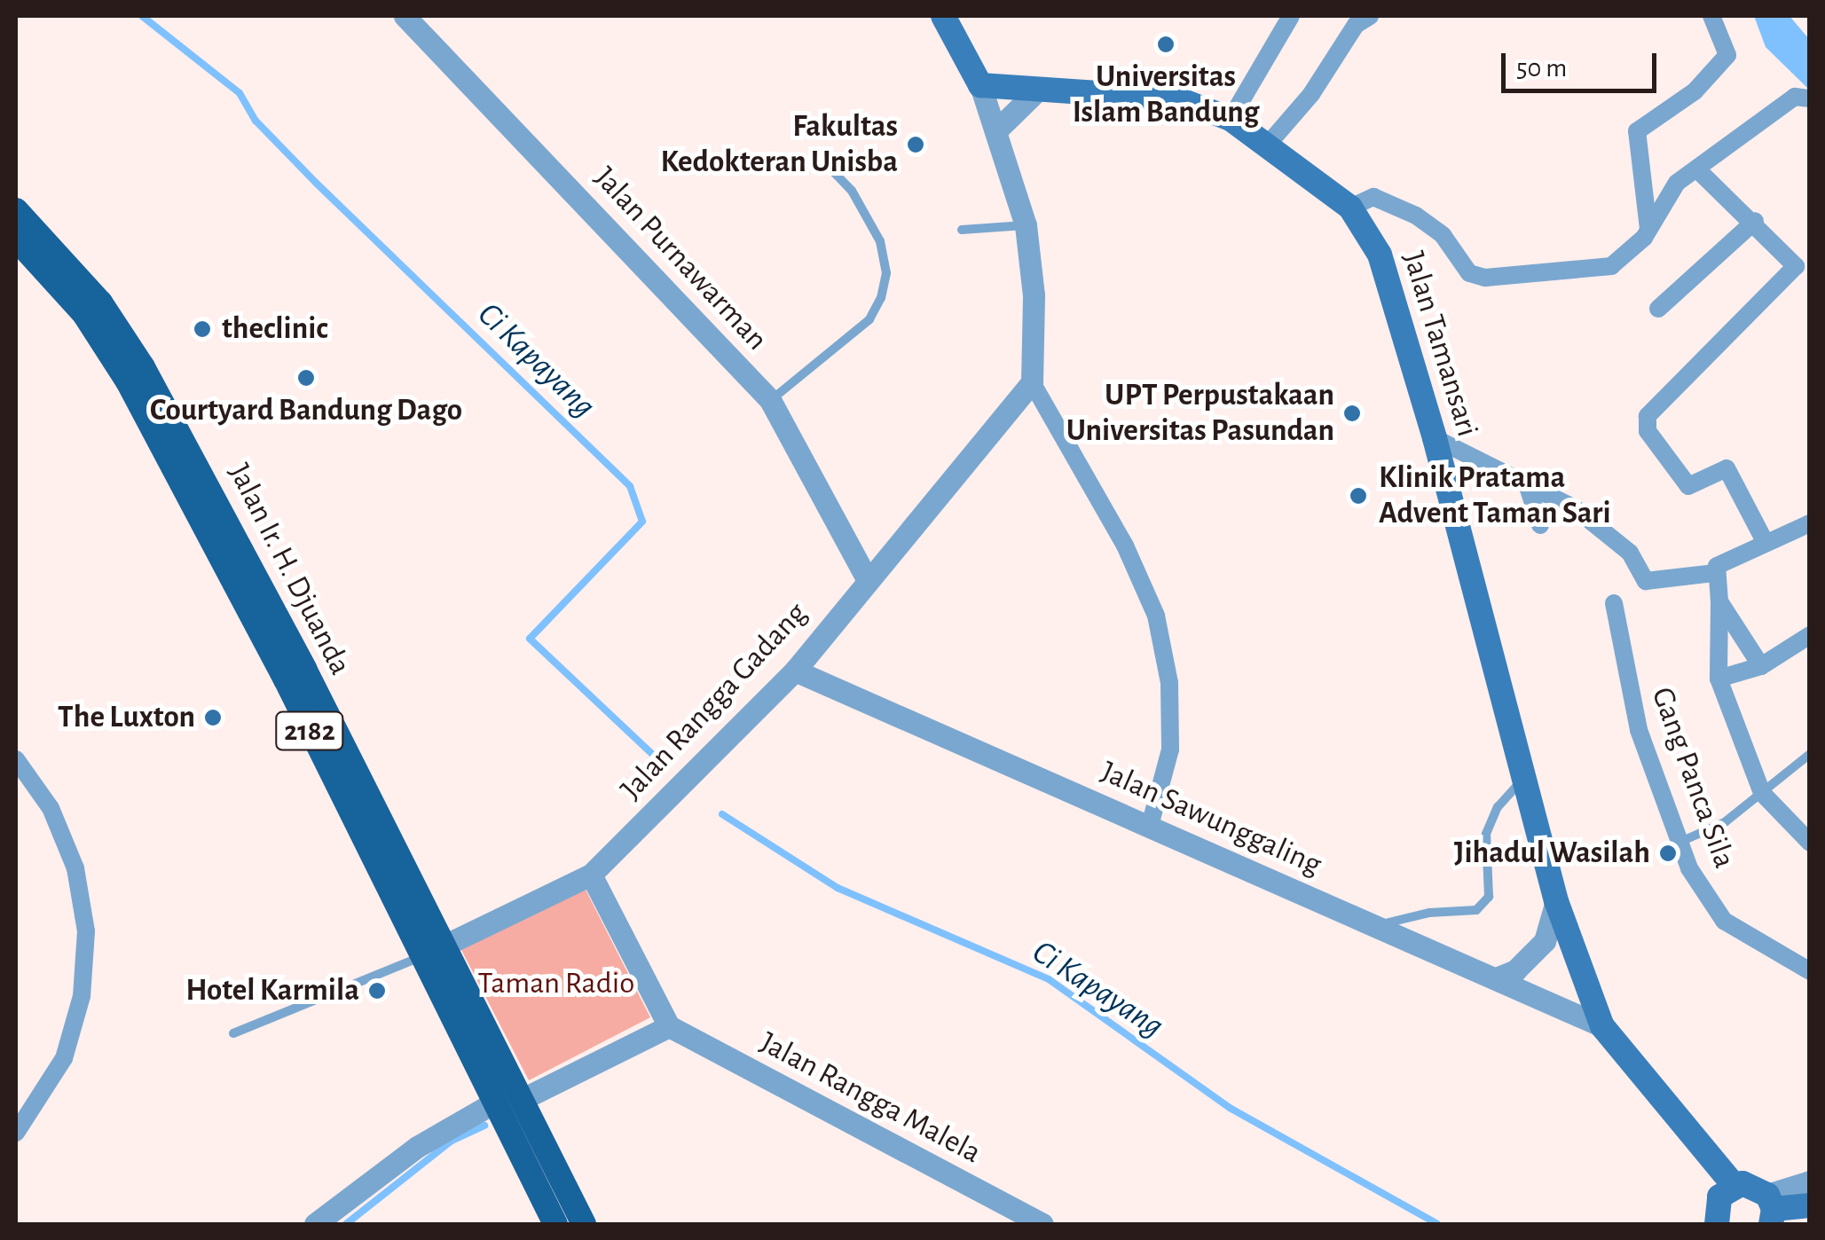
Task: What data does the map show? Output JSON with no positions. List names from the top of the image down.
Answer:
{
  "streets": {
    "main road": ["Jalan Tamansari", "Jalan Ir. H. Djuanda", "2182"],
    "street": [
      "Jalan Purnawarman",
      "Jalan Rangga Gadang",
      "Gang Panca Sila",
      "Jalan Sawunggaling",
      "Jalan Rangga Malela"
    ]
  },
  "crossings": [
    ["Jalan Purnawarman", "Jalan Rangga Gadang"],
    ["Jalan Tamansari", "Jalan Sawunggaling"],
    ["Jalan Ir. H. Djuanda", "Jalan Rangga Gadang"],
    ["Jalan Rangga Gadang", "Jalan Sawunggaling"]
  ],
  "water": ["Ci Kapayang"],
  "parks": ["Taman Radio"],
  "places": [
    "Universitas Islam Bandung",
    "Fakultas Kedokteran Unisba",
    "theclinic",
    "Courtyard Bandung Dago",
    "UPT Perpustakaan Universitas Pasundan",
    "Klinik Pratama Advent Taman Sari",
    "The Luxton",
    "Jihadul Wasilah",
    "Hotel Karmila"
  ],
  "scale_bar": "50 m"
}
